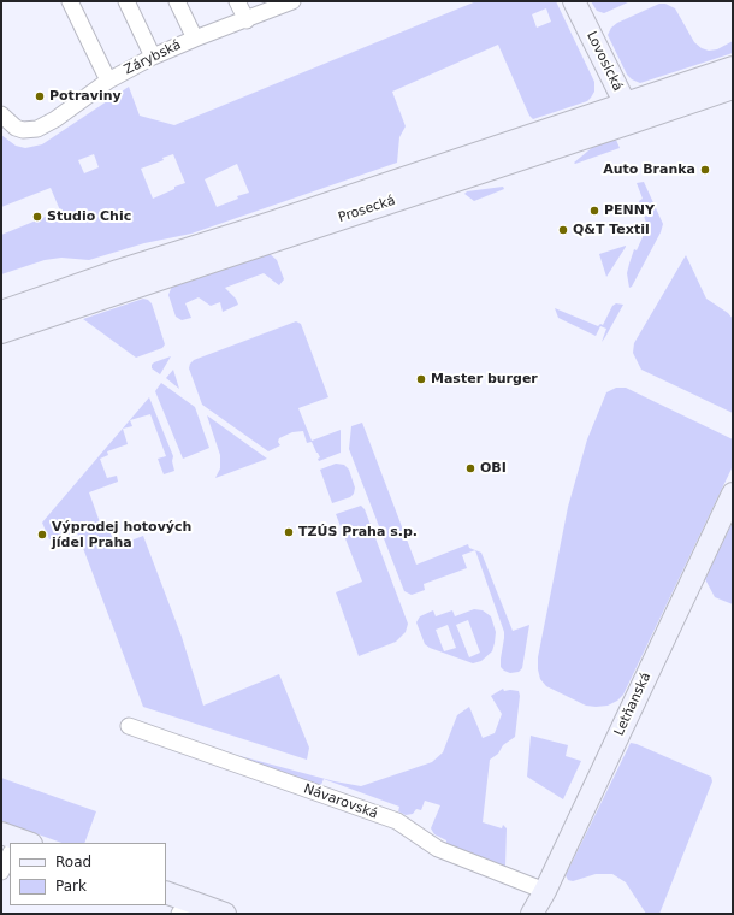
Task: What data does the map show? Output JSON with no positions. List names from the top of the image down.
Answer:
{
  "streets": {
    "main road": ["Lovosická", "Prosecká", "Letňanská"],
    "street": ["Zárybská", "Návarovská"]
  },
  "crossings": [
    ["Lovosická", "Prosecká"],
    ["Letňanská", "Návarovská"]
  ],
  "places": [
    "Potraviny",
    "Auto Branka",
    "PENNY",
    "Studio Chic",
    "Q&T Textil",
    "Master burger",
    "OBI",
    "TZÚS Praha s.p.",
    "Výprodej hotových jídel Praha"
  ],
  "legend": ["Road", "Park"]
}
